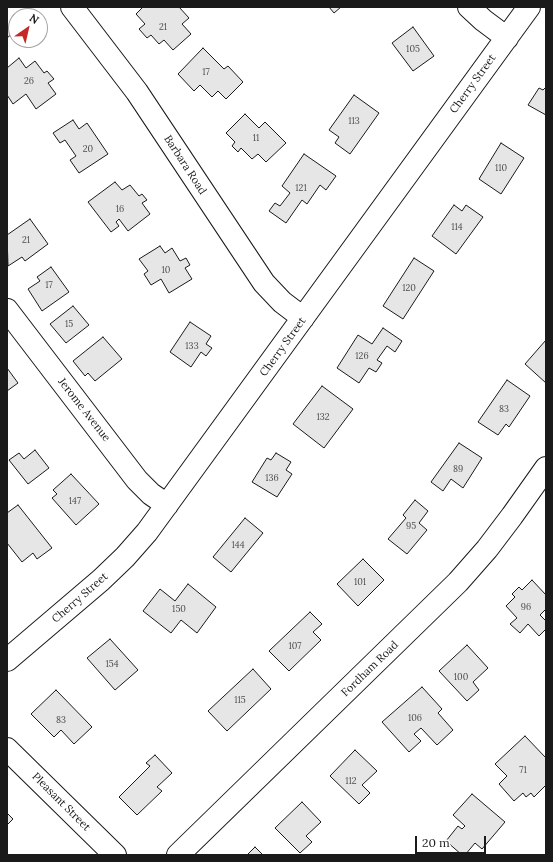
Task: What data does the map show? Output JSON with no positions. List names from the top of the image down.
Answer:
{
  "streets": {
    "street": [
      "Cherry Street",
      "Barbara Road",
      "Jerome Avenue",
      "Fordham Road",
      "Pleasant Street"
    ]
  },
  "crossings": [
    ["Cherry Street", "Barbara Road"],
    ["Cherry Street", "Jerome Avenue"]
  ],
  "house_numbers": [
    "21",
    "105",
    "17",
    "26",
    "113",
    "11",
    "20",
    "110",
    "121",
    "16",
    "114",
    "21",
    "10",
    "17",
    "120",
    "15",
    "133",
    "126",
    "83",
    "132",
    "89",
    "136",
    "147",
    "95",
    "144",
    "101",
    "96",
    "150",
    "107",
    "154",
    "100",
    "115",
    "106",
    "83",
    "71",
    "112"
  ],
  "scale_bar": "20 m",
  "north": "top right"
}
